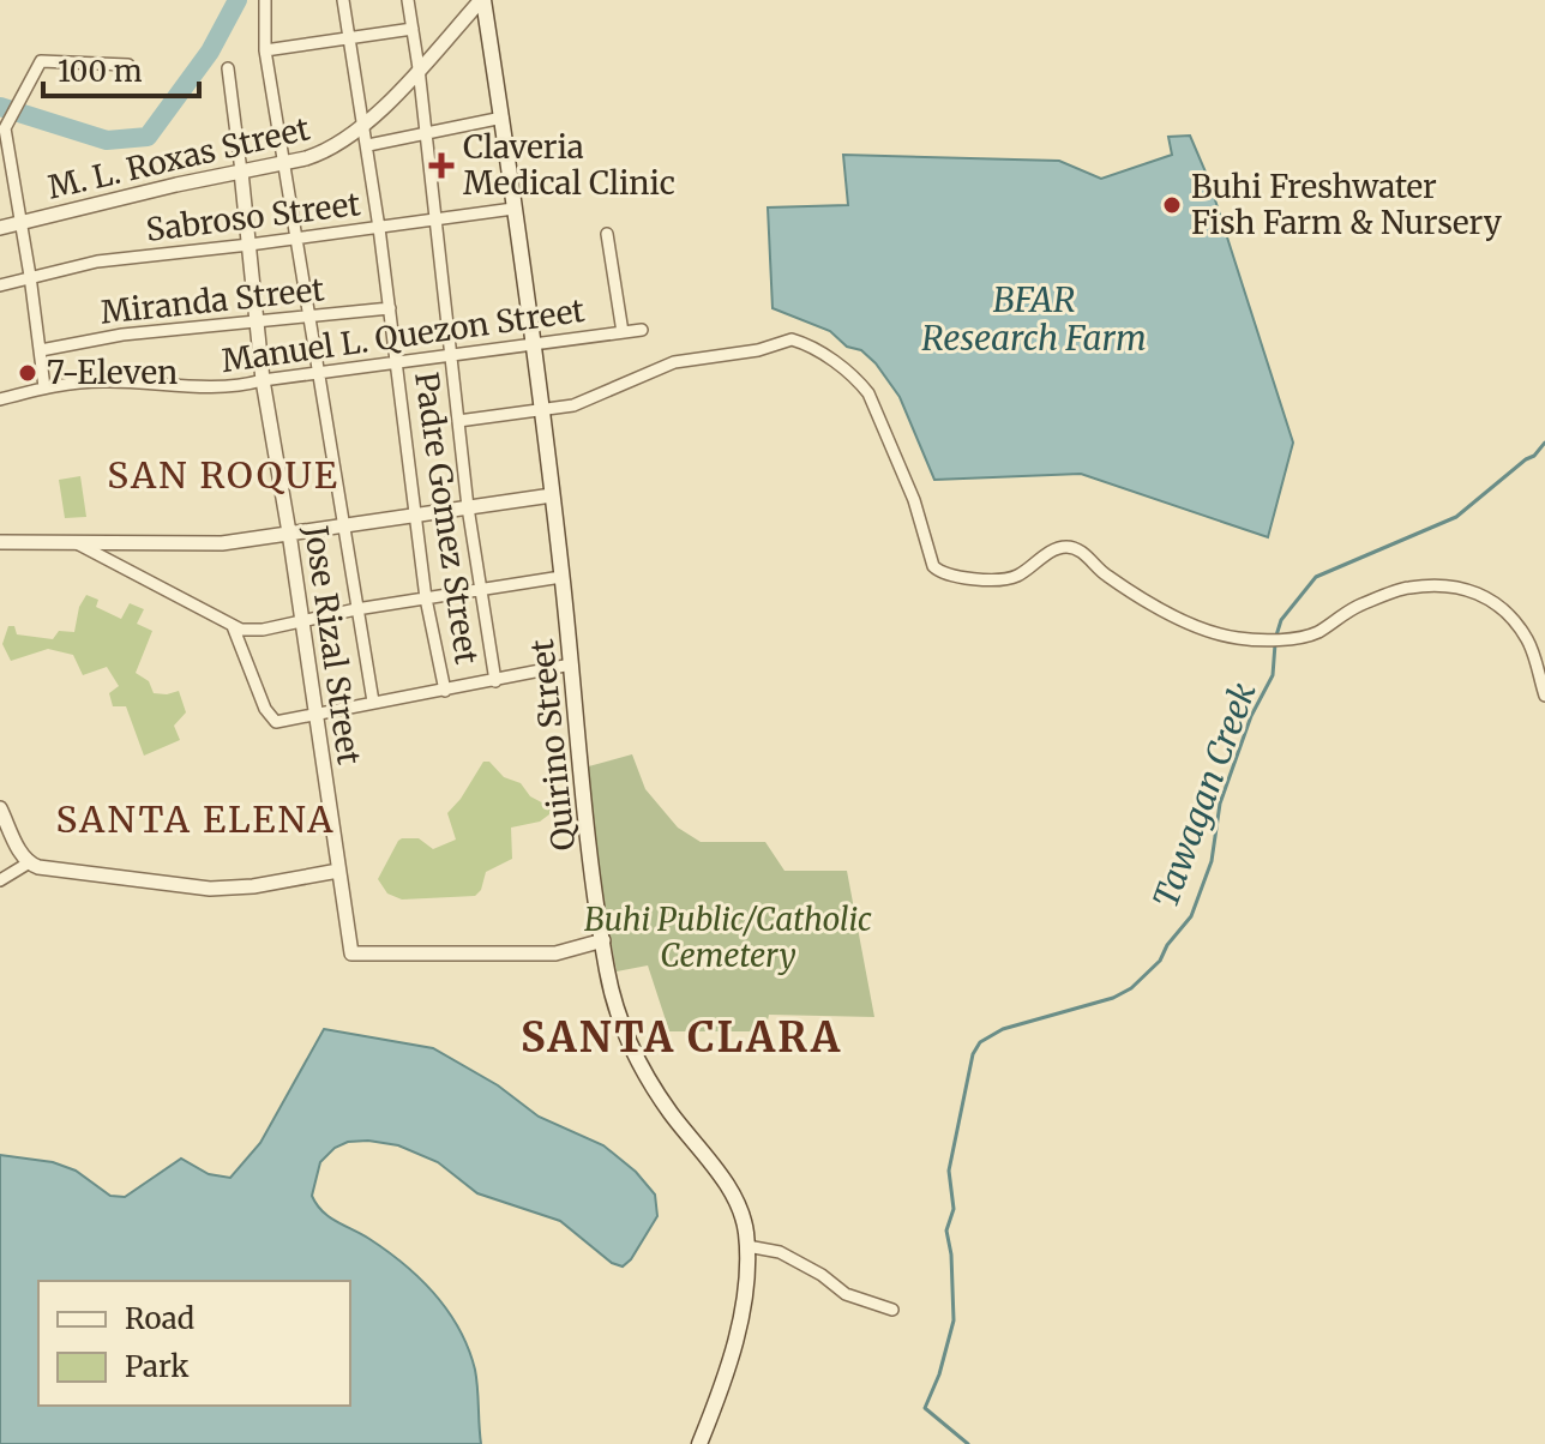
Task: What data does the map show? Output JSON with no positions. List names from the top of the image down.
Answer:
{
  "streets": {
    "main road": ["Quirino Street"],
    "street": [
      "M. L. Roxas Street",
      "Sabroso Street",
      "Miranda Street",
      "Manuel L. Quezon Street",
      "Padre Gomez Street",
      "Jose Rizal Street"
    ]
  },
  "crossings": [
    ["M. L. Roxas Street", "Padre Gomez Street"],
    ["M. L. Roxas Street", "Jose Rizal Street"],
    ["M. L. Roxas Street", "Quirino Street"],
    ["Sabroso Street", "Padre Gomez Street"],
    ["Sabroso Street", "Jose Rizal Street"],
    ["Sabroso Street", "Quirino Street"],
    ["Miranda Street", "Padre Gomez Street"],
    ["Miranda Street", "Jose Rizal Street"],
    ["Manuel L. Quezon Street", "Padre Gomez Street"],
    ["Manuel L. Quezon Street", "Jose Rizal Street"],
    ["Manuel L. Quezon Street", "Quirino Street"],
    ["Jose Rizal Street", "Quirino Street"]
  ],
  "districts": ["SAN ROQUE", "SANTA ELENA", "SANTA CLARA"],
  "water": ["BFAR Research Farm", "Tawagan Creek"],
  "parks": ["Buhi Public/Catholic Cemetery"],
  "places": {
    "health": ["Claveria Medical Clinic"],
    "other": ["Buhi Freshwater Fish Farm & Nursery", "7-Eleven"]
  },
  "legend": ["Road", "Park"],
  "scale_bar": "100 m"
}
